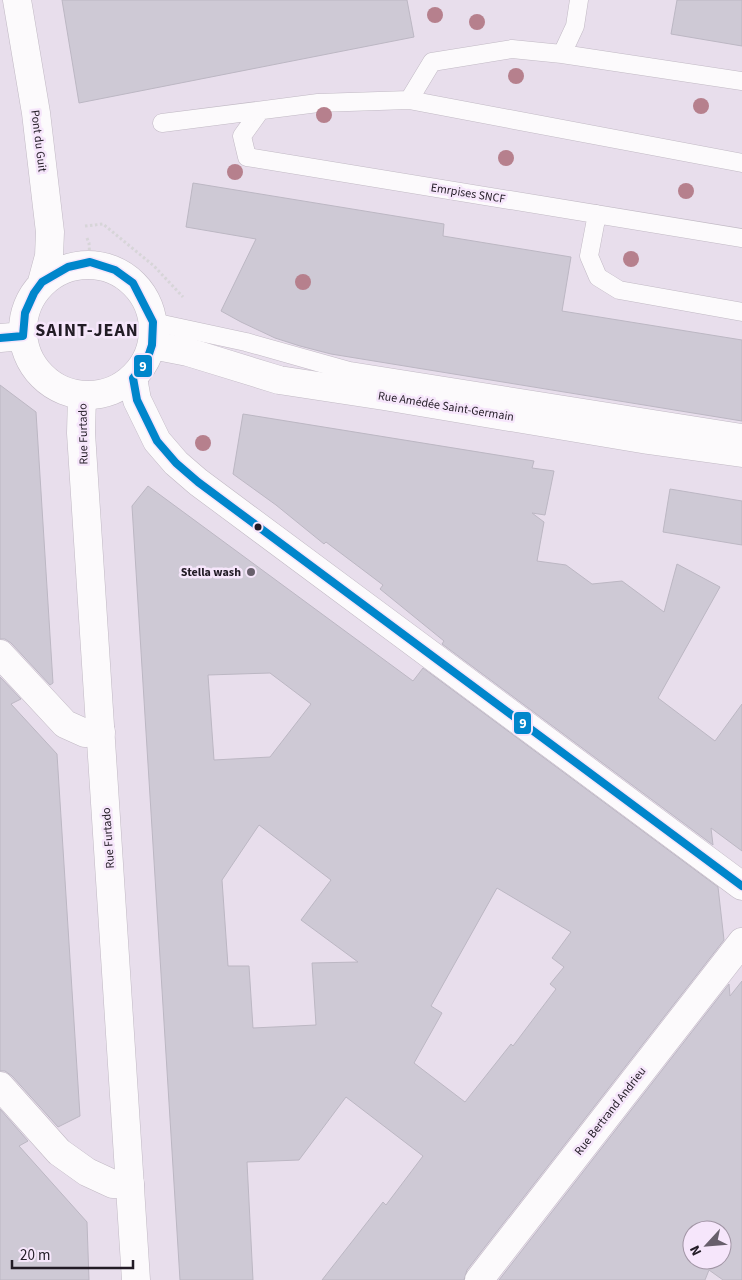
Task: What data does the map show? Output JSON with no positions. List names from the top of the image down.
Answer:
{
  "streets": {
    "street": [
      "Pont du Guit",
      "Rue Amédée Saint-Germain",
      "Rue Furtado",
      "Rue Bertrand Andrieu"
    ],
    "lane": ["Emrpises SNCF"]
  },
  "crossings": [
    ["Pont du Guit", "Rue Amédée Saint-Germain"],
    ["Pont du Guit", "Rue Furtado"],
    ["Rue Amédée Saint-Germain", "Rue Furtado"]
  ],
  "districts": ["SAINT-JEAN"],
  "places": ["Stella wash"],
  "lines": ["transit line 9"],
  "scale_bar": "20 m",
  "north": "bottom left"
}
